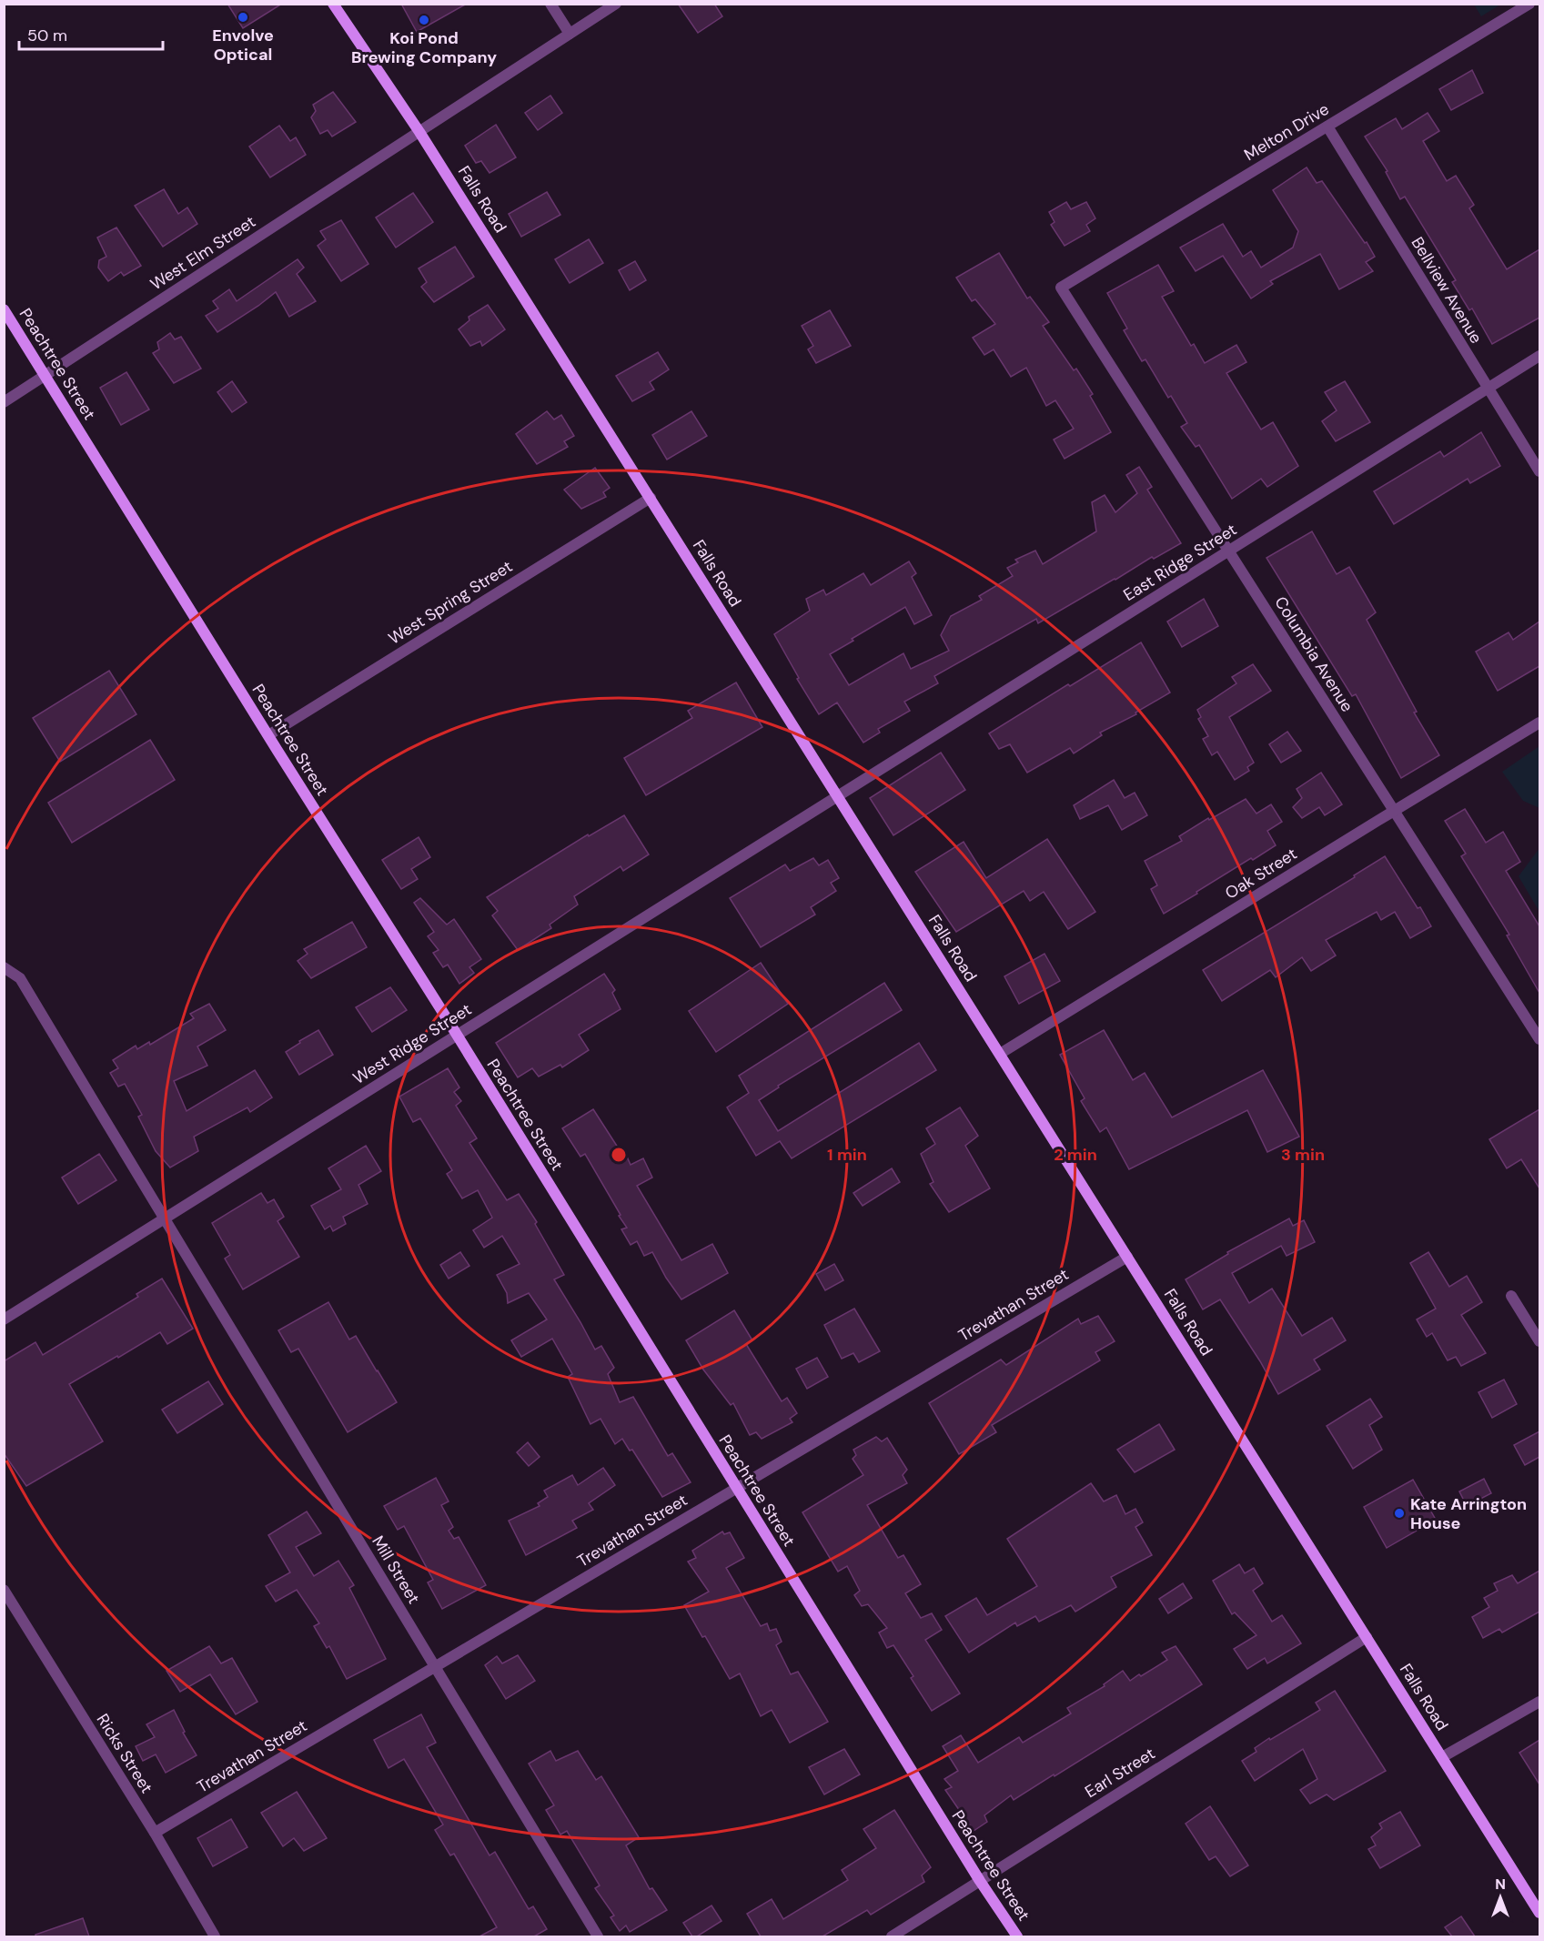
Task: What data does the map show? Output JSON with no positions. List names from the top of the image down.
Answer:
{
  "streets": {
    "main road": ["Falls Road", "Peachtree Street"],
    "street": [
      "Melton Drive",
      "West Elm Street",
      "Bellview Avenue",
      "East Ridge Street",
      "West Spring Street",
      "Columbia Avenue",
      "Oak Street",
      "West Ridge Street",
      "Trevathan Street",
      "Mill Street",
      "Ricks Street",
      "Earl Street"
    ]
  },
  "crossings": [
    ["Melton Drive", "Bellview Avenue"],
    ["Melton Drive", "Columbia Avenue"],
    ["Falls Road", "West Elm Street"],
    ["Falls Road", "East Ridge Street"],
    ["Falls Road", "West Spring Street"],
    ["Falls Road", "Oak Street"],
    ["Falls Road", "West Ridge Street"],
    ["Falls Road", "Trevathan Street"],
    ["Falls Road", "Earl Street"],
    ["West Elm Street", "Peachtree Street"],
    ["Bellview Avenue", "East Ridge Street"],
    ["Peachtree Street", "West Spring Street"],
    ["Peachtree Street", "West Ridge Street"],
    ["Peachtree Street", "Trevathan Street"],
    ["Peachtree Street", "Earl Street"],
    ["East Ridge Street", "Columbia Avenue"],
    ["East Ridge Street", "West Ridge Street"],
    ["Columbia Avenue", "Oak Street"],
    ["West Ridge Street", "Mill Street"],
    ["Trevathan Street", "Mill Street"],
    ["Trevathan Street", "Ricks Street"]
  ],
  "places": ["Envolve Optical", "Koi Pond Brewing Company", "Kate Arrington House"],
  "scale_bar": "50 m",
  "north": "top",
  "rings": ["1 min", "2 min", "3 min"]
}
